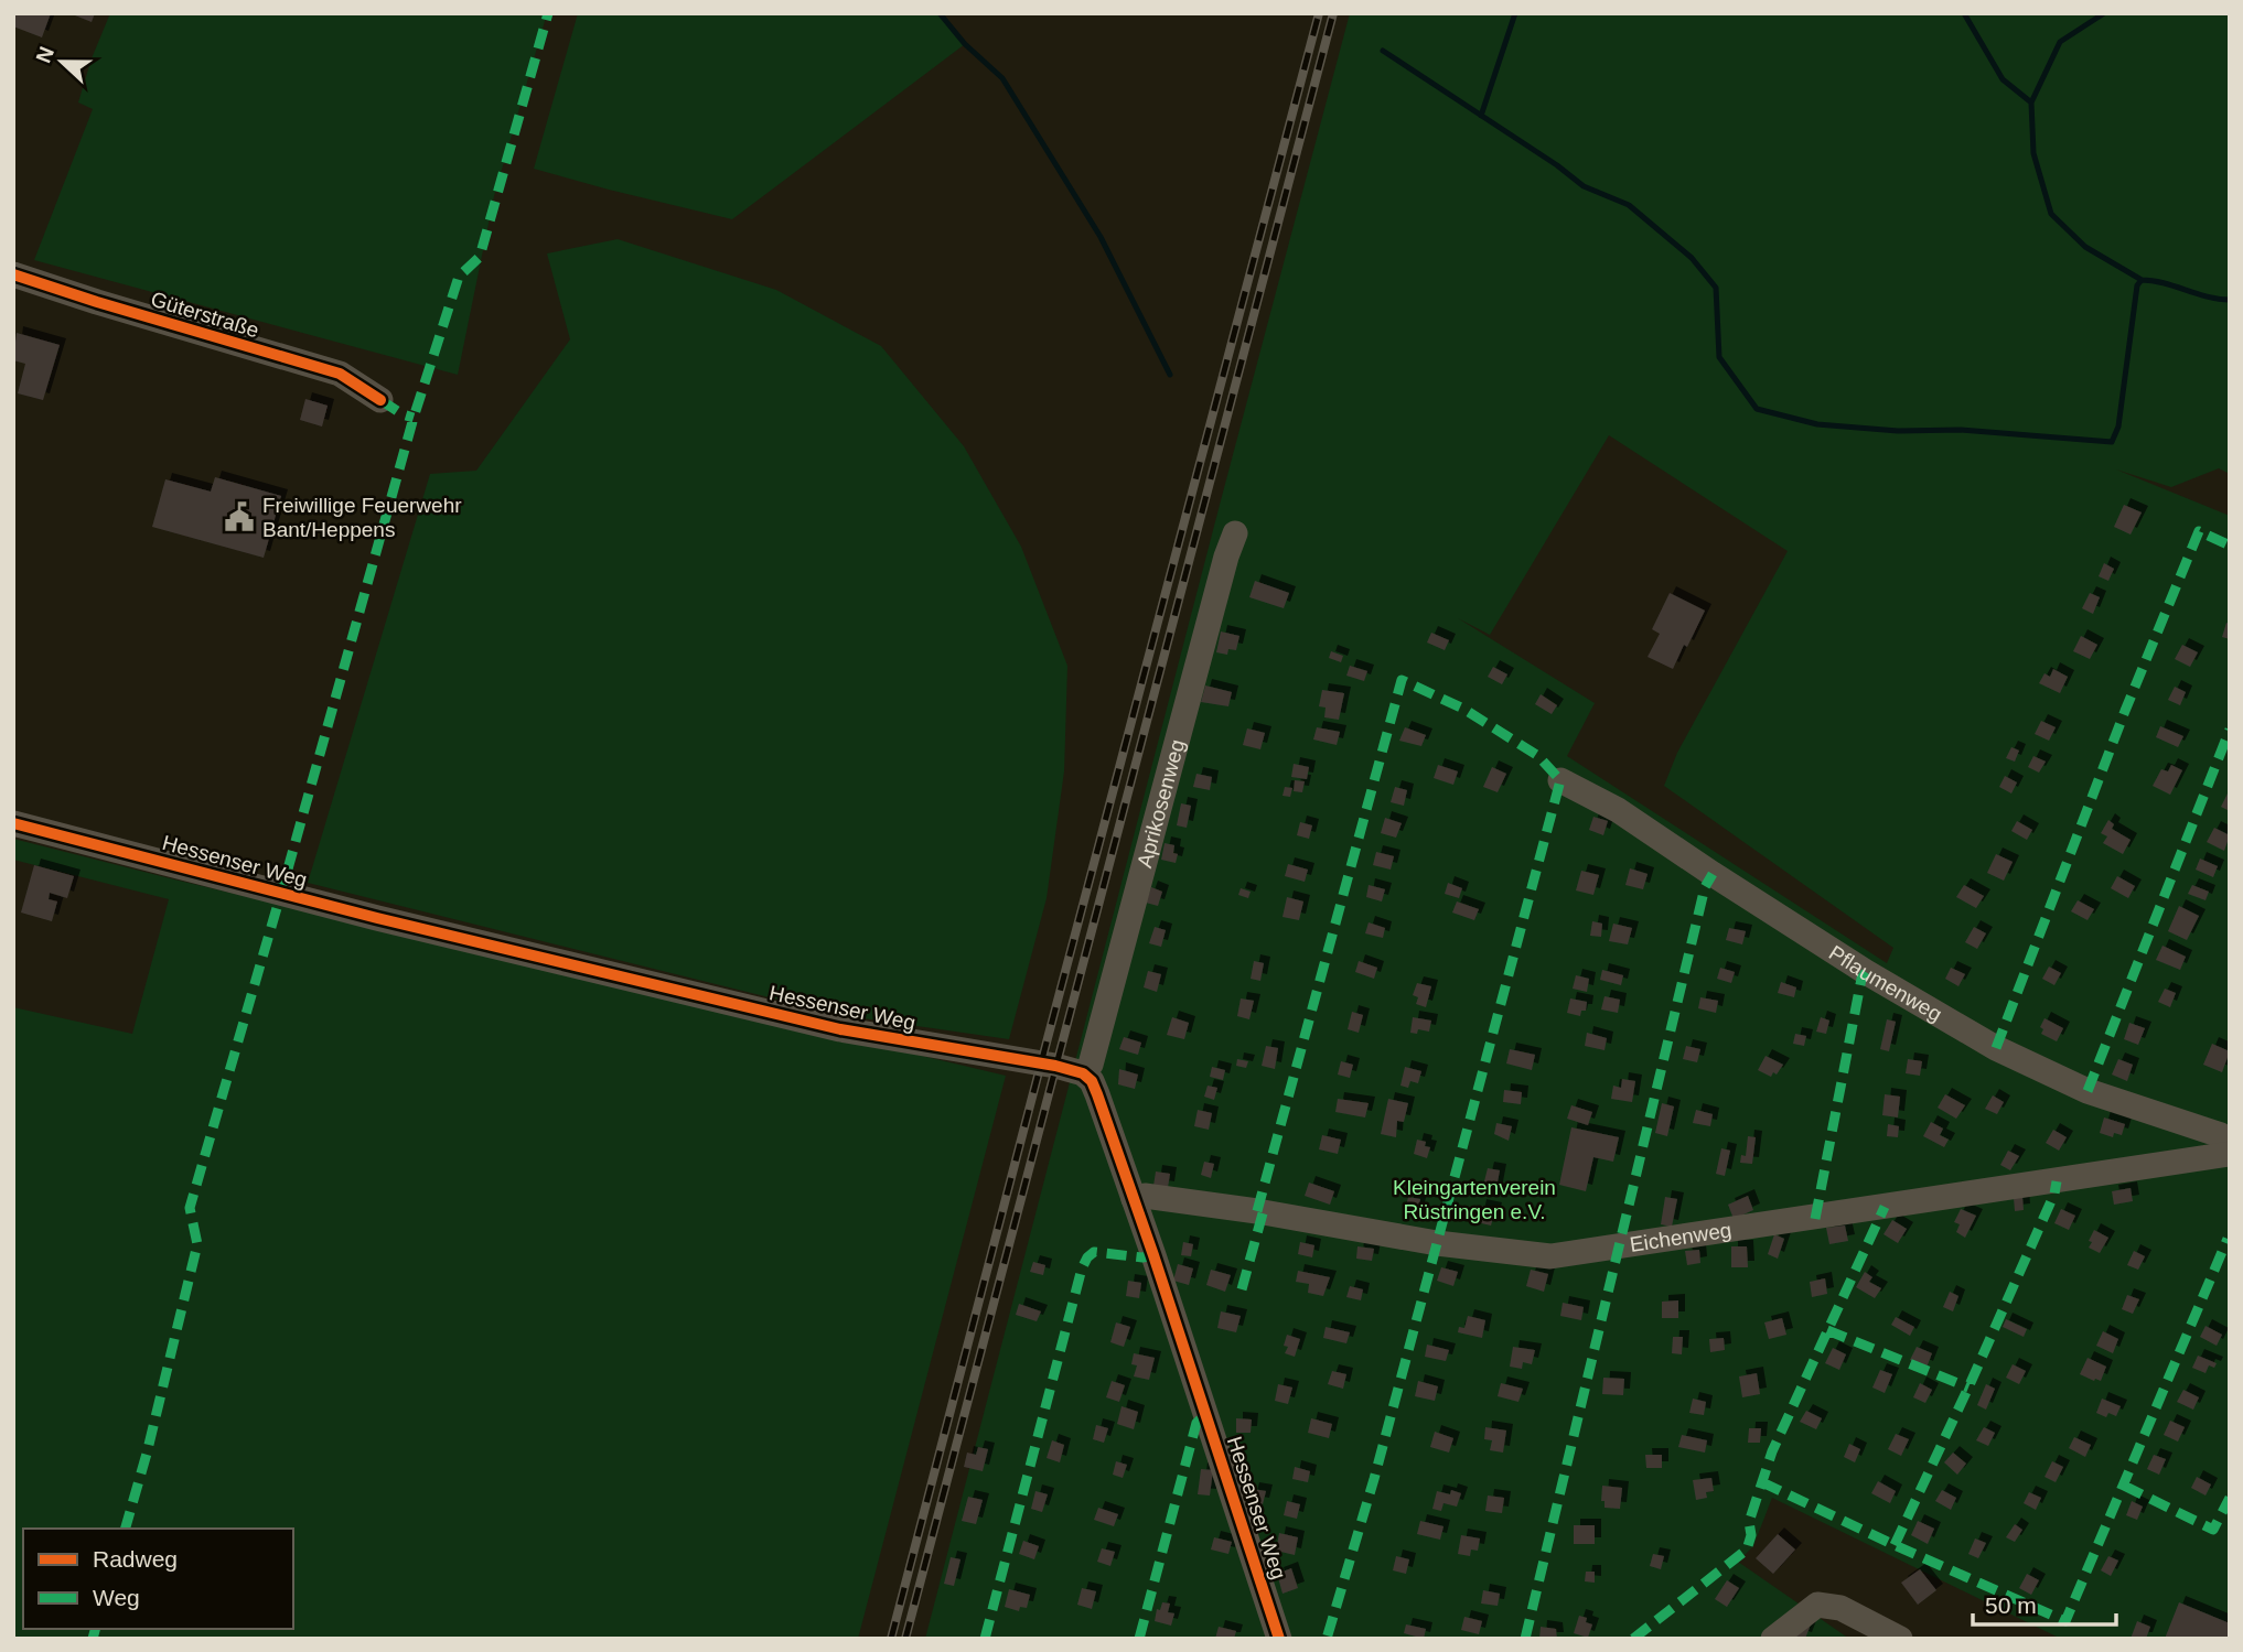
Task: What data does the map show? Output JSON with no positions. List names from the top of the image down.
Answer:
{
  "streets": {
    "street": [
      "Güterstraße",
      "Aprikosenweg",
      "Hessenser Weg",
      "Pflaumenweg",
      "Eichenweg"
    ]
  },
  "crossings": [
    ["Aprikosenweg", "Hessenser Weg"],
    ["Hessenser Weg", "Eichenweg"],
    ["Pflaumenweg", "Eichenweg"]
  ],
  "parks": ["Kleingartenverein Rüstringen e.V."],
  "places": {
    "public building": ["Freiwillige Feuerwehr Bant/Heppens"]
  },
  "legend": ["Radweg", "Weg"],
  "scale_bar": "50 m",
  "north": "left"
}
